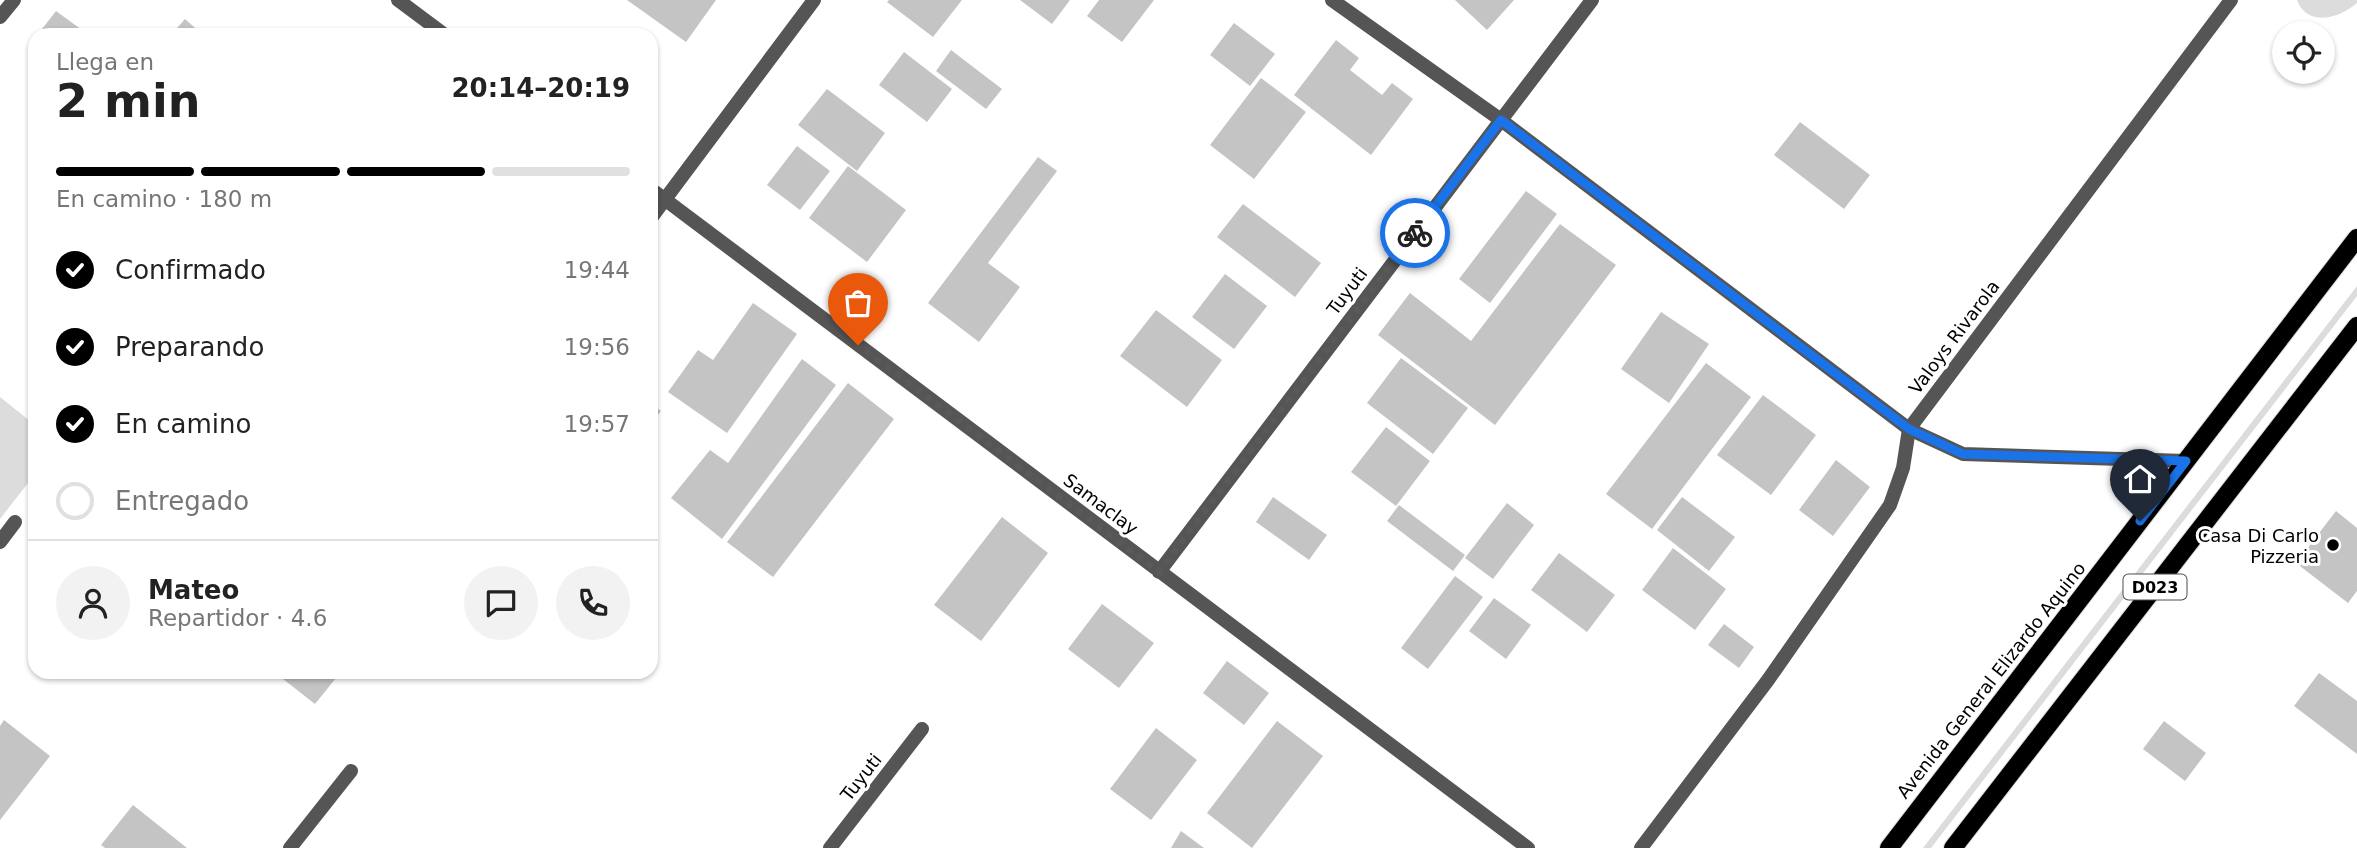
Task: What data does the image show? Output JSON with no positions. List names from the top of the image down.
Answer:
{
  "streets": {
    "main road": ["D023", "Avenida General Elizardo Aquino"],
    "street": ["Tuyuti", "Valoys Rivarola", "Samaclay"]
  },
  "crossings": [
    ["Tuyuti", "Samaclay"]
  ],
  "places": ["Casa Di Carlo Pizzeria"],
  "page": {
    "heading": ["2 min", "Llega en", "20:14–20:19"],
    "panel": ["Mateo", "Repartidor · 4.6"],
    "bar": "En camino · 180 m",
    "list": [
      ["Confirmado", "19:44"],
      ["Preparando", "19:56"],
      ["En camino", "19:57"],
      "Entregado"
    ]
  }
}
